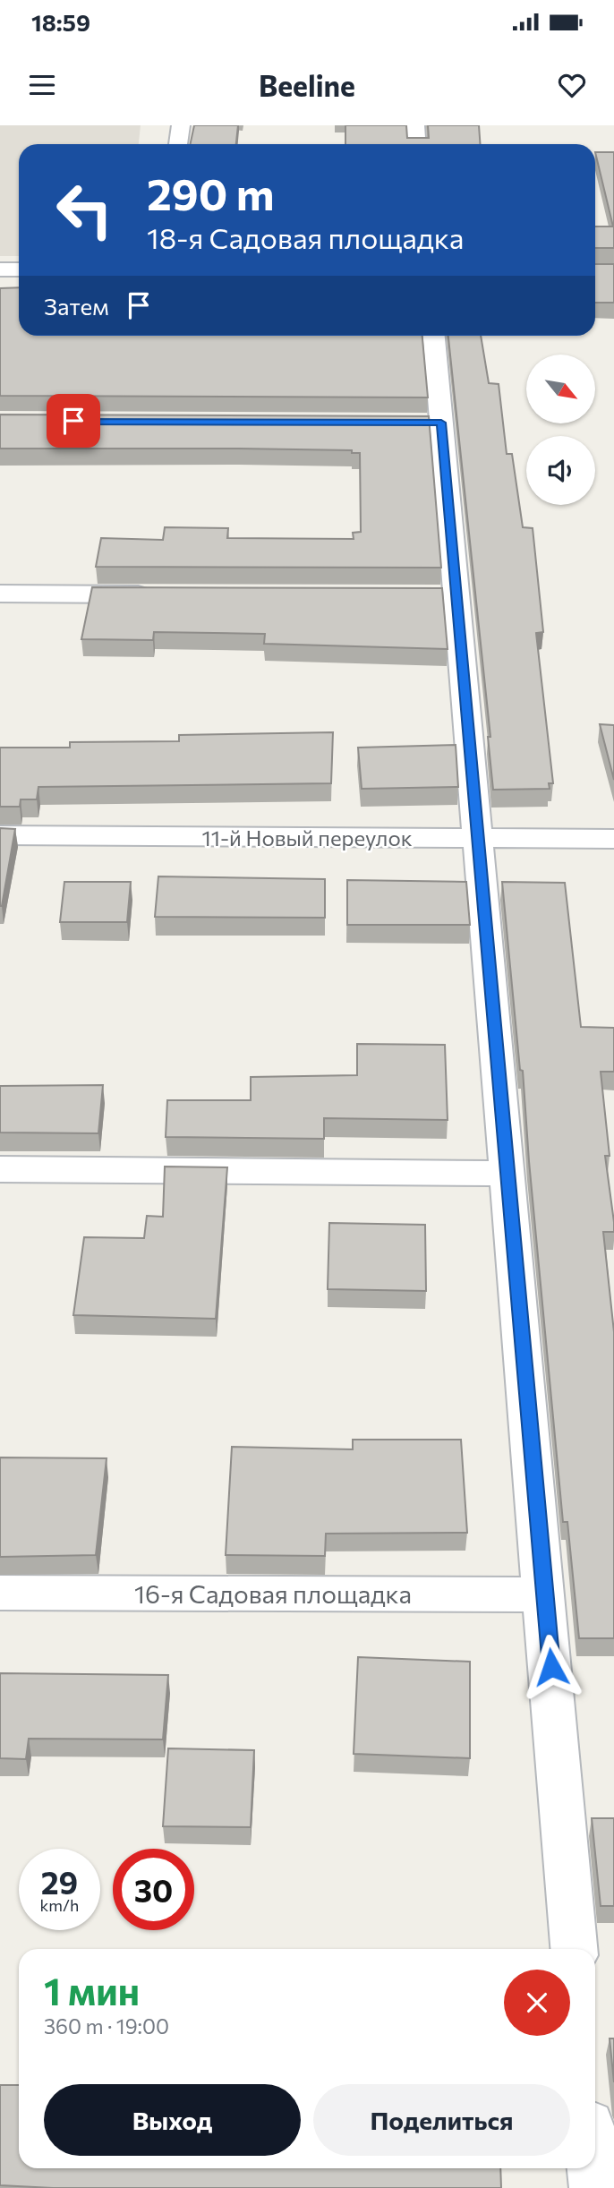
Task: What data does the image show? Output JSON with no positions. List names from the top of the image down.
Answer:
{
  "streets": {
    "street": ["11-й Новый переулок", "16-я Садовая площадка"]
  },
  "north": "bottom right",
  "page": {
    "status": "18:59",
    "header": "Beeline",
    "turn": ["290 m", "18-я Садовая площадка"],
    "then": "Затем",
    "speed": "29 km/h",
    "limit": "30",
    "heading": ["1 мин", "360 m · 19:00"],
    "buttons": ["Выход", "Поделиться"]
  }
}
